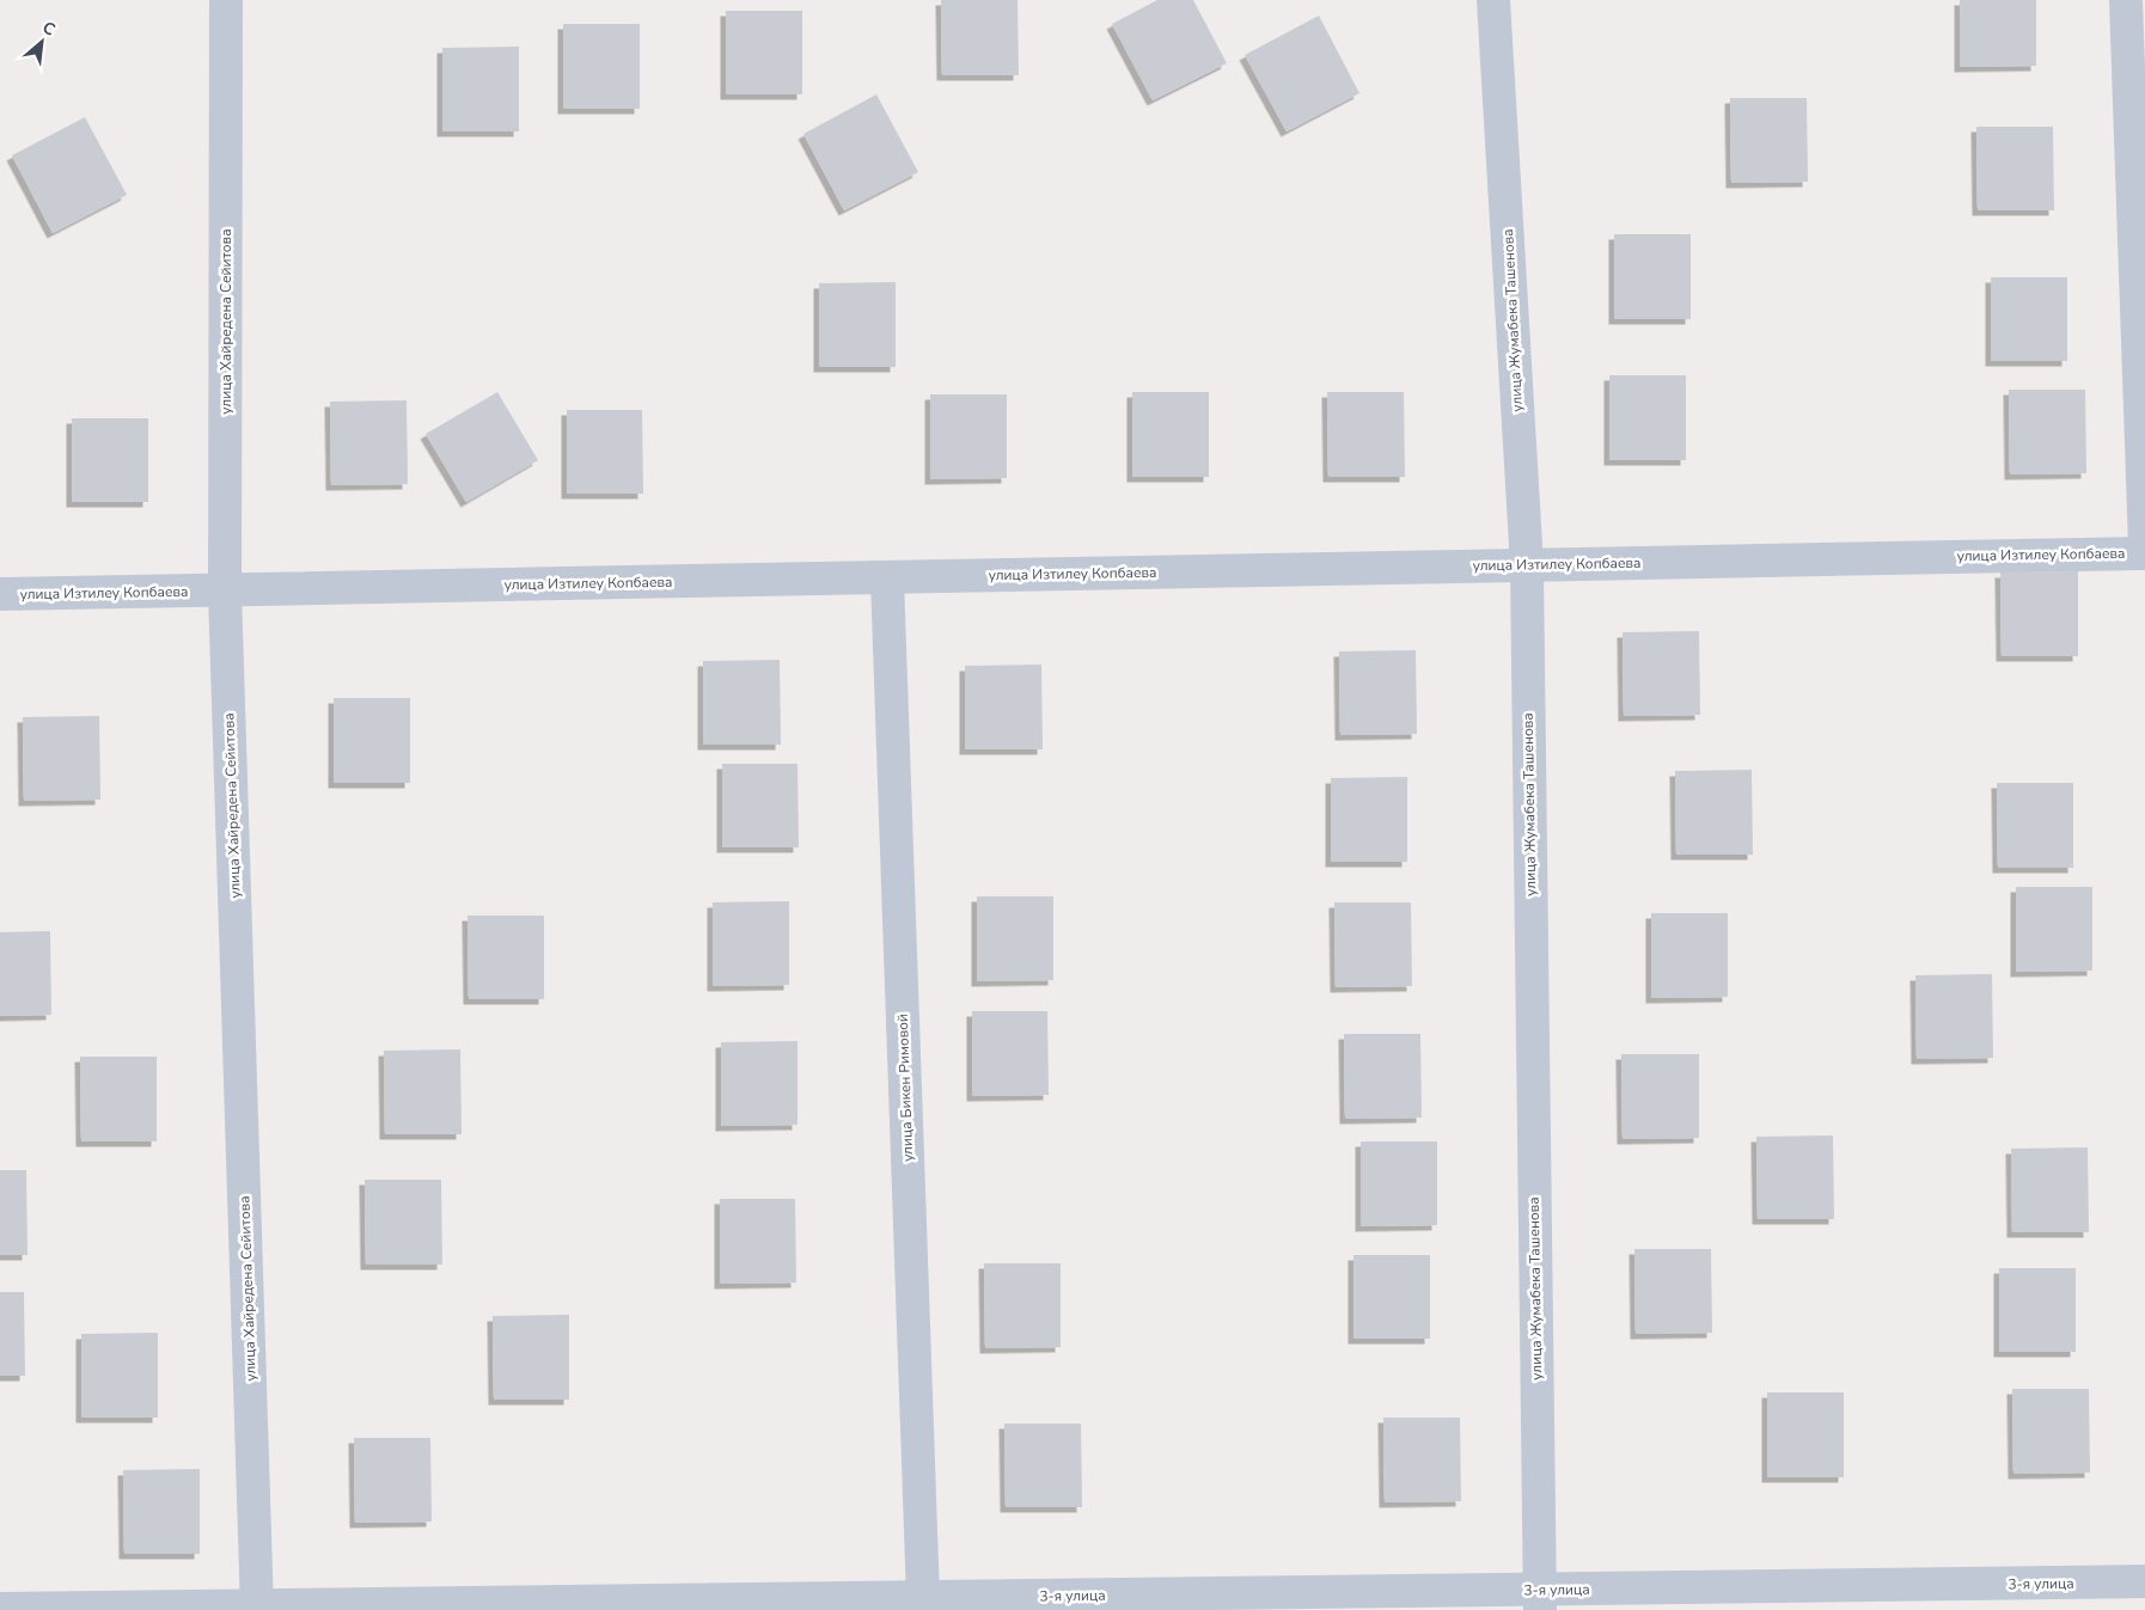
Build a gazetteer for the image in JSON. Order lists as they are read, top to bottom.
{
  "streets": {
    "street": [
      "улица Жумабека Ташенова",
      "улица Хайредена Сейитова",
      "улица Изтилеу Копбаева",
      "улица Бикен Римовой",
      "3-я улица"
    ]
  },
  "crossings": [
    ["улица Жумабека Ташенова", "улица Изтилеу Копбаева"],
    ["улица Жумабека Ташенова", "3-я улица"],
    ["улица Хайредена Сейитова", "улица Изтилеу Копбаева"],
    ["улица Хайредена Сейитова", "3-я улица"],
    ["улица Изтилеу Копбаева", "улица Бикен Римовой"],
    ["улица Бикен Римовой", "3-я улица"]
  ],
  "north": "top right"
}
